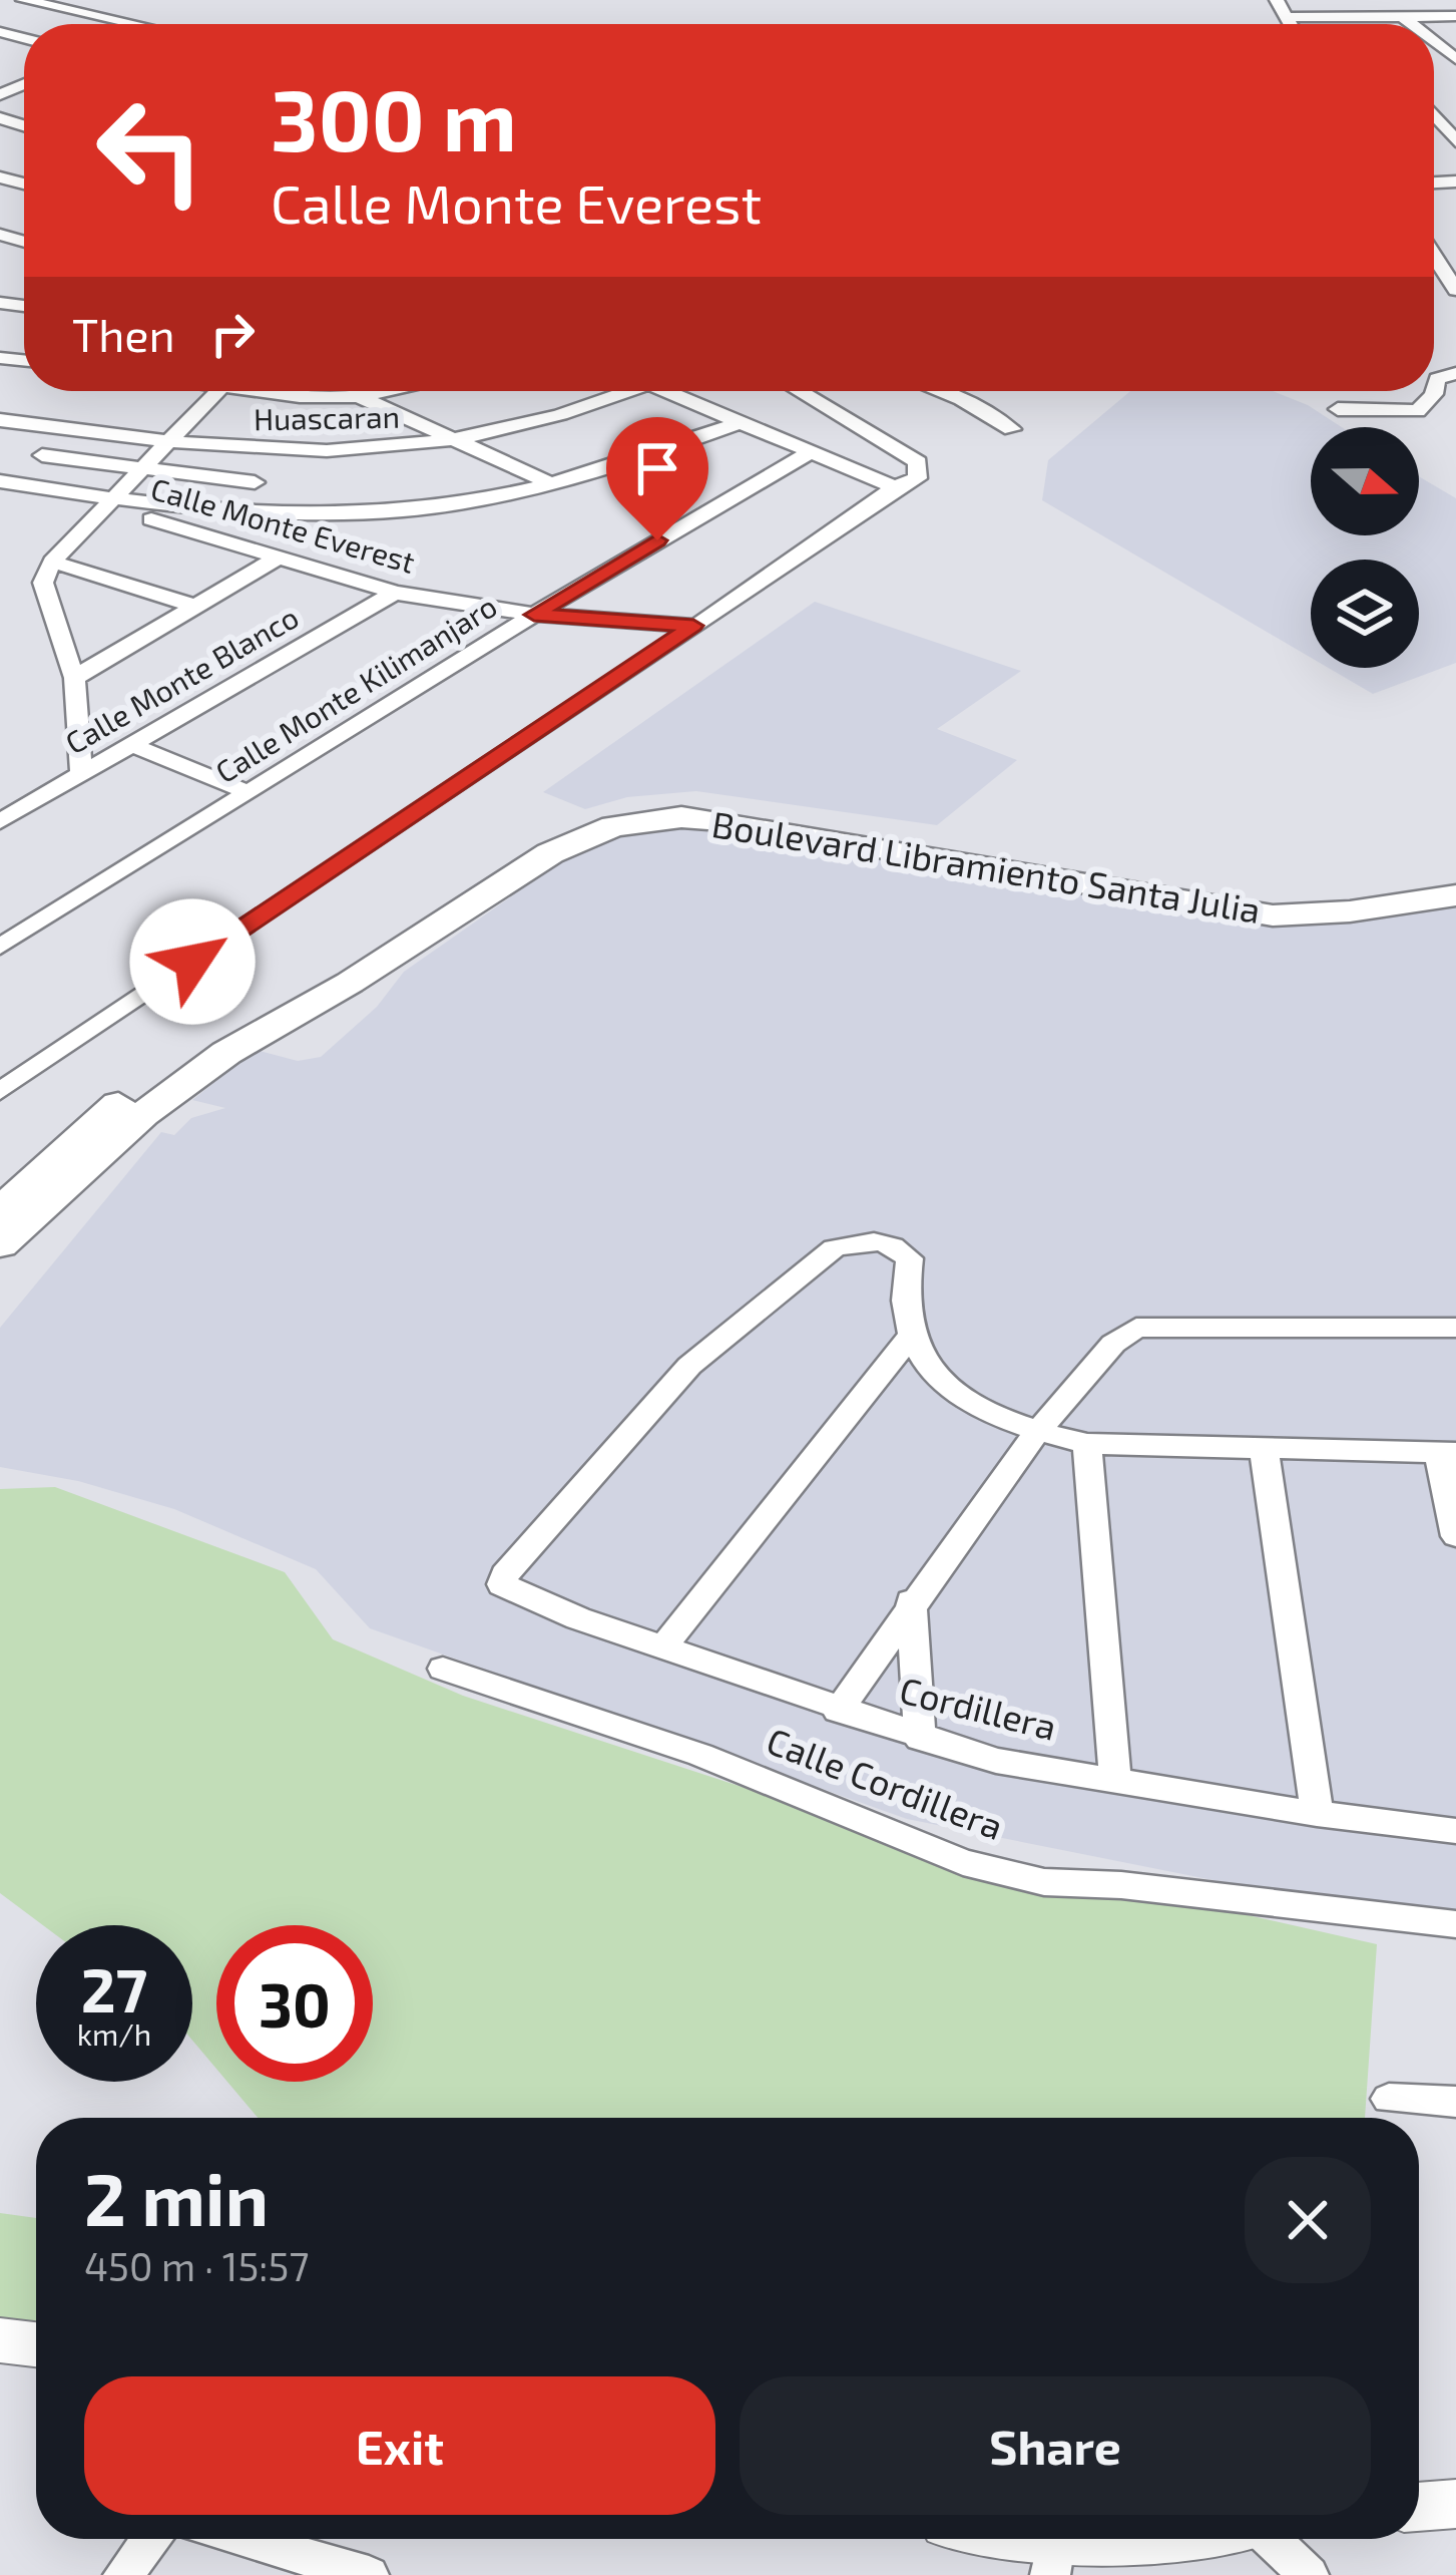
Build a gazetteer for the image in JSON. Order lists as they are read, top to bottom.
{
  "streets": {
    "main road": ["Boulevard Libramiento Santa Julia"],
    "street": [
      "Huascaran",
      "Calle Monte Everest",
      "Calle Monte Blanco",
      "Calle Monte Kilimanjaro",
      "Cordillera",
      "Calle Cordillera"
    ]
  },
  "crossings": [
    ["Calle Monte Everest", "Calle Monte Blanco"],
    ["Calle Monte Everest", "Calle Monte Kilimanjaro"]
  ],
  "north": "right",
  "page": {
    "turn": ["300 m", "Calle Monte Everest"],
    "then": "Then",
    "speed": "27 km/h",
    "limit": "30",
    "heading": ["2 min", "450 m · 15:57"],
    "buttons": ["Exit", "Share"]
  }
}
